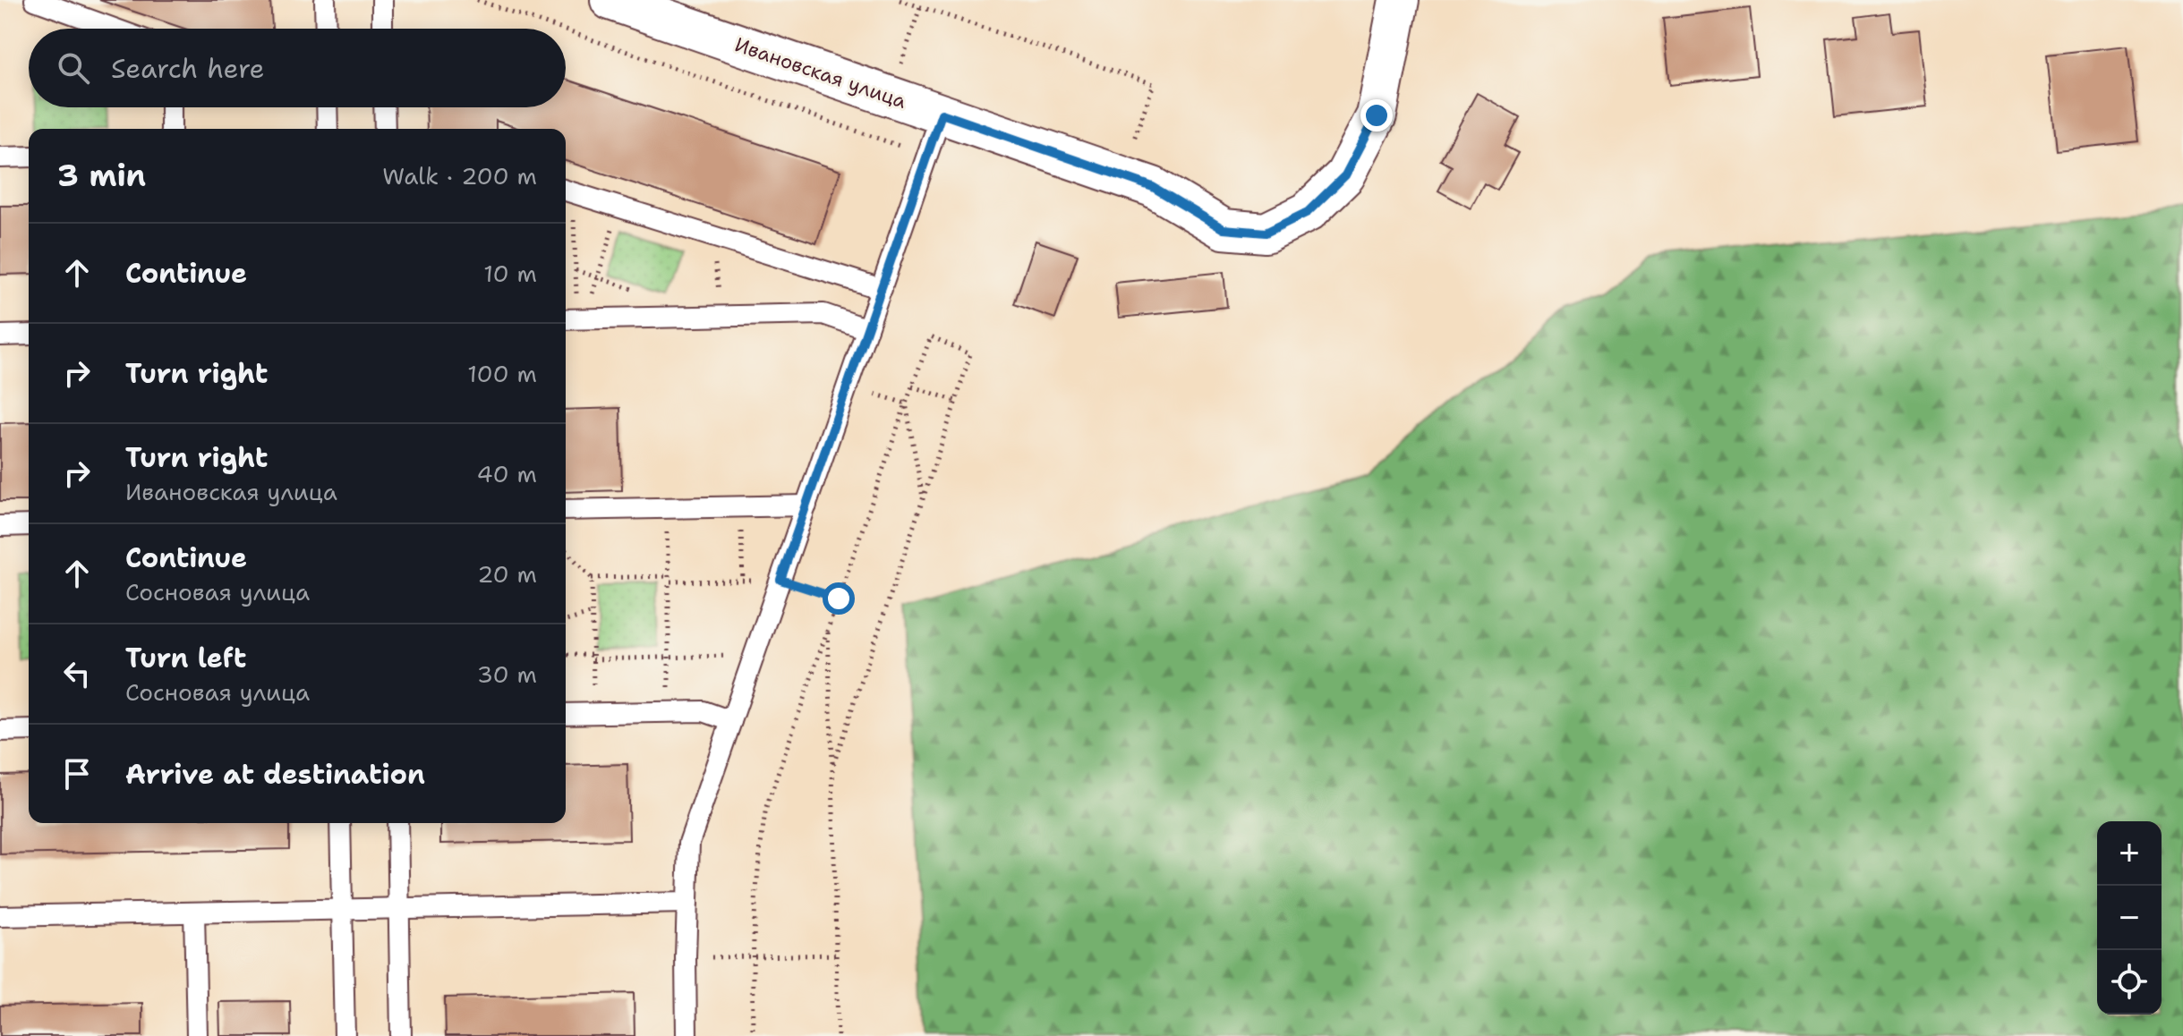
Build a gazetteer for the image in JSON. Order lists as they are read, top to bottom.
{
  "streets": {
    "street": ["Ивановская улица"]
  },
  "page": {
    "search": "Search here",
    "heading": ["3 min", "Walk · 200 m"],
    "list": [
      ["Continue", "10 m"],
      ["Turn right", "100 m"],
      ["Turn right", "Ивановская улица", "40 m"],
      ["Continue", "Сосновая улица", "20 m"],
      ["Turn left", "Сосновая улица", "30 m"],
      "Arrive at destination"
    ],
    "map_buttons": ["+", "−"]
  }
}
